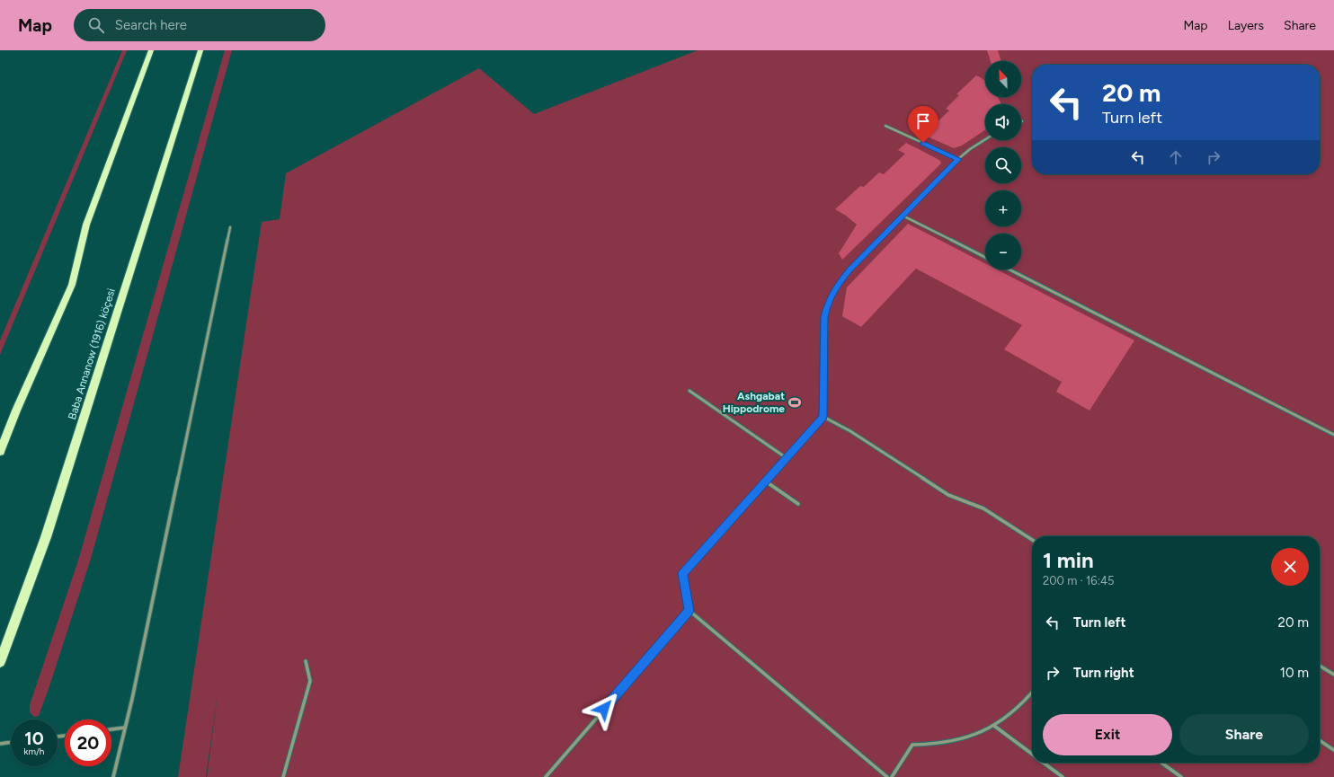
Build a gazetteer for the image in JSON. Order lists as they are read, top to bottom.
{
  "streets": {
    "main road": ["Baba Annanow (1916) köçesi"]
  },
  "places": {
    "sports": ["Ashgabat Hippodrome"]
  },
  "north": "top left",
  "page": {
    "header": "Map",
    "search": "Search here",
    "nav": ["Map", "Layers", "Share"],
    "map_buttons": ["+", "−"],
    "turn": ["20 m", "Turn left"],
    "heading": ["1 min", "200 m · 16:45"],
    "list": [
      {
        "name": "Turn left",
        "value": "20 m"
      },
      {
        "name": "Turn right",
        "value": "10 m"
      }
    ],
    "buttons": ["Exit", "Share"],
    "speed": "10 km/h",
    "limit": "20"
  }
}
